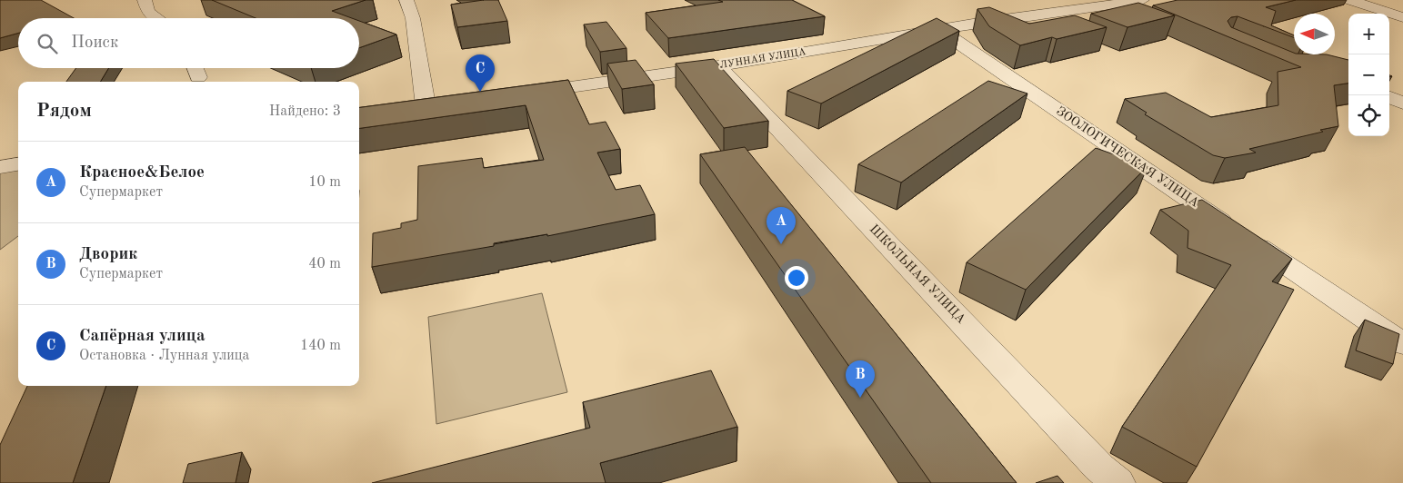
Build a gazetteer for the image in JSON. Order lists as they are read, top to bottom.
{
  "streets": {
    "street": ["ЛУННАЯ УЛИЦА", "ЗООЛОГИЧЕСКАЯ УЛИЦА", "ШКОЛЬНАЯ УЛИЦА"]
  },
  "crossings": [
    ["ЛУННАЯ УЛИЦА", "ЗООЛОГИЧЕСКАЯ УЛИЦА"],
    ["ЛУННАЯ УЛИЦА", "ШКОЛЬНАЯ УЛИЦА"]
  ],
  "north": "left",
  "page": {
    "map_buttons": ["+", "−"],
    "search": "Поиск",
    "pins": ["C", "A", "B"],
    "heading": ["Рядом", "Найдено: 3"],
    "list": [
      {
        "mark": "A",
        "name": "Красное&Белое",
        "note": "Супермаркет",
        "value": "10 m"
      },
      {
        "mark": "B",
        "name": "Дворик",
        "note": "Супермаркет",
        "value": "40 m"
      },
      {
        "mark": "C",
        "name": "Сапёрная улица",
        "note": "Остановка · Лунная улица",
        "value": "140 m"
      }
    ]
  }
}
